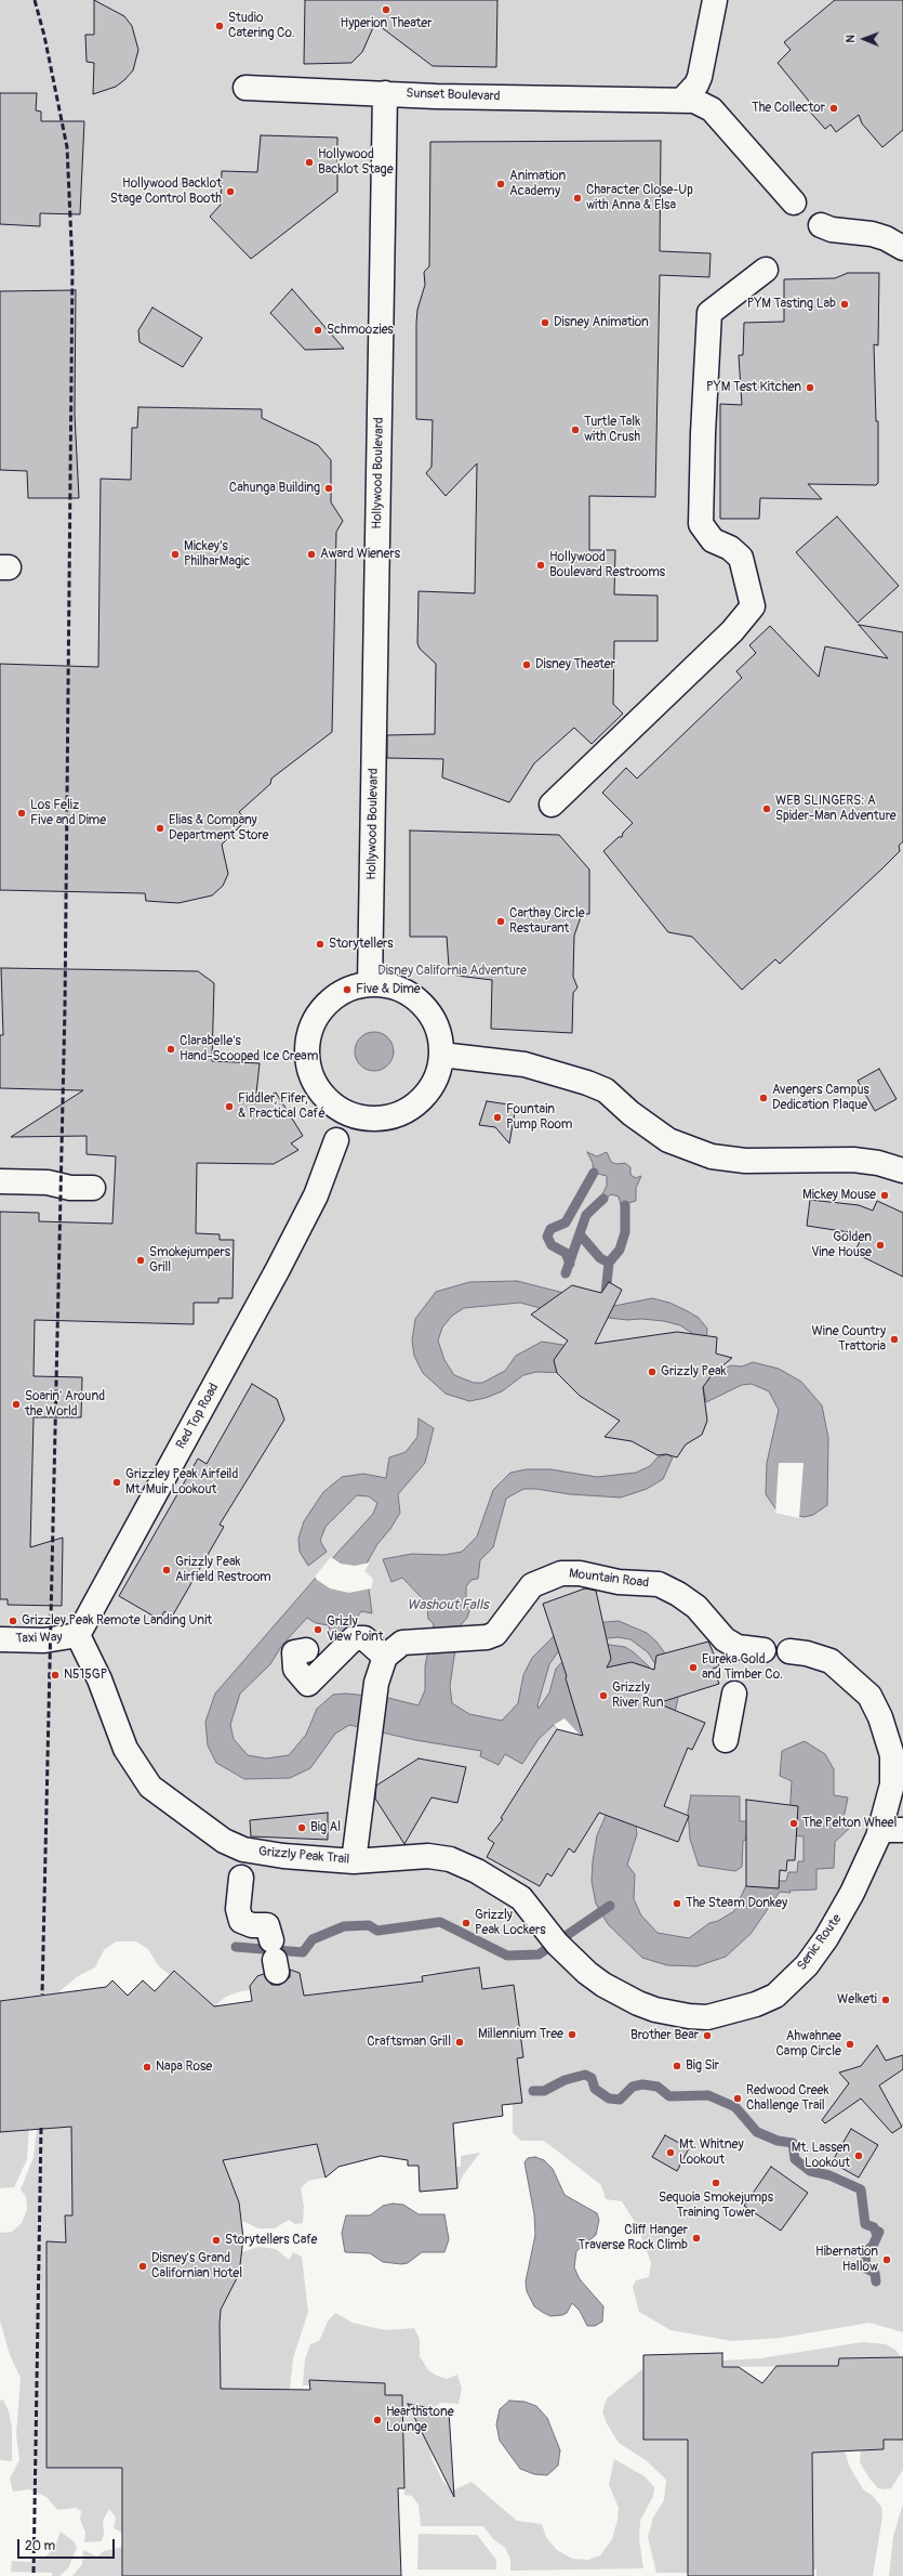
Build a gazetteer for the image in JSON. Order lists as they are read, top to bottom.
{
  "streets": {
    "street": [
      "Sunset Boulevard",
      "Hollywood Boulevard",
      "Red Top Road",
      "Mountain Road",
      "Taxi Way",
      "Grizzly Peak Trail",
      "Senic Route"
    ]
  },
  "crossings": [
    ["Sunset Boulevard", "Hollywood Boulevard"],
    ["Red Top Road", "Taxi Way"],
    ["Red Top Road", "Grizzly Peak Trail"],
    ["Taxi Way", "Grizzly Peak Trail"],
    ["Grizzly Peak Trail", "Senic Route"]
  ],
  "water": ["Washout Falls"],
  "parks": ["Disney California Adventure"],
  "places": [
    "Hyperion Theater",
    "Studio Catering Co.",
    "The Collector",
    "Hollywood Backlot Stage",
    "Animation Academy",
    "Hollywood Backlot Stage Control Booth",
    "Character Close-Up with Anna & Elsa",
    "PYM Tasting Lab",
    "Disney Animation",
    "Schmoozies",
    "PYM Test Kitchen",
    "Turtle Talk with Crush",
    "Cahunga Building",
    "Mickey’s PhilharMagic",
    "Award Wieners",
    "Hollywood Boulevard Restrooms",
    "Disney Theater",
    "WEB SLINGERS: A Spider-Man Adventure",
    "Los Feliz Five and Dime",
    "Elias & Company Department Store",
    "Carthay Circle Restaurant",
    "Storytellers",
    "Five & Dime",
    "Clarabelle's Hand-Scooped Ice Cream",
    "Avengers Campus Dedication Plaque",
    "Fiddler, Fifer, & Practical Café",
    "Fountain Pump Room",
    "Mickey Mouse",
    "Golden Vine House",
    "Smokejumpers Grill",
    "Wine Country Trattoria",
    "Grizzly Peak",
    "Soarin' Around the World",
    "Grizzley Peak Airfeild Mt. Muir Lookout",
    "Grizzly Peak Airfield Restroom",
    "Grizzley Peak Remote Landing Unit",
    "Grizly View Point",
    "Eureka Gold and Timber Co.",
    "N515GP",
    "Grizzly River Run",
    "The Pelton Wheel",
    "Big Al",
    "The Steam Donkey",
    "Grizzly Peak Lockers",
    "Welketi",
    "Millennium Tree",
    "Brother Bear",
    "Craftsman Grill",
    "Ahwahnee Camp Circle",
    "Big Sir",
    "Napa Rose",
    "Redwood Creek Challenge Trail",
    "Mt. Whitney Lookout",
    "Mt. Lassen Lookout",
    "Sequoia Smokejumps Training Tower",
    "Cliff Hanger Traverse Rock Climb",
    "Storytellers Cafe",
    "Hibernation Hallow",
    "Disney's Grand Californian Hotel",
    "Hearthstone Lounge"
  ],
  "scale_bar": "20 m",
  "north": "left"
}
